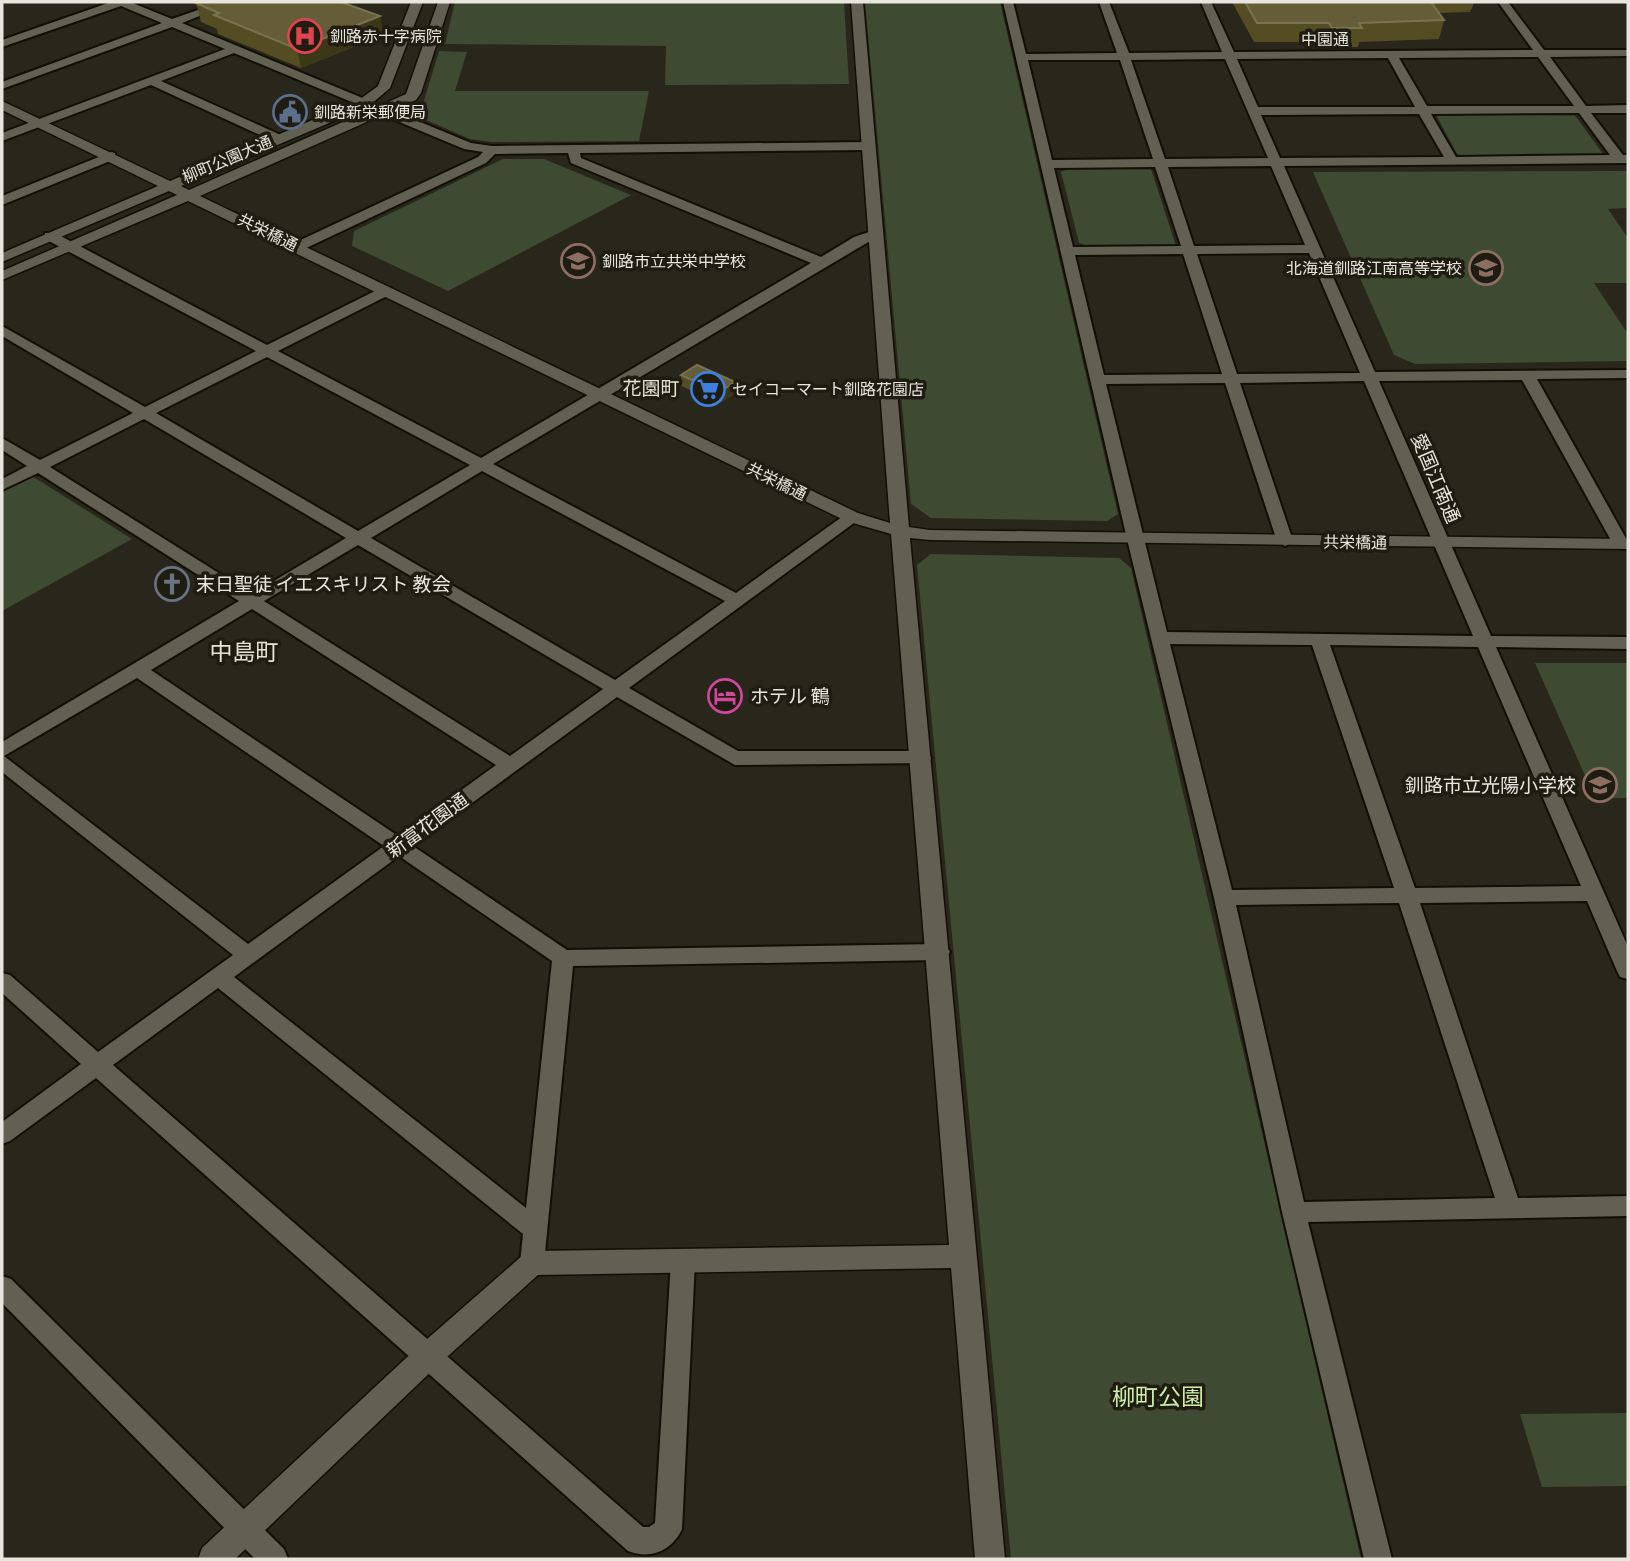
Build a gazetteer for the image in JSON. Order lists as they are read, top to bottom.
{
  "streets": {
    "street": [
      "中園通",
      "柳町公園大通",
      "共栄橋通",
      "愛国江南通",
      "新富花園通"
    ]
  },
  "crossings": [
    ["中園通", "愛国江南通"],
    ["柳町公園大通", "共栄橋通"],
    ["共栄橋通", "愛国江南通"],
    ["共栄橋通", "新富花園通"]
  ],
  "districts": ["花園町", "中島町"],
  "parks": ["柳町公園"],
  "places": {
    "hospital": ["釧路赤十字病院"],
    "public building": ["釧路新栄郵便局"],
    "school or university": ["釧路市立共栄中学校", "北海道釧路江南高等学校", "釧路市立光陽小学校"],
    "supermarket": ["セイコーマート釧路花園店"],
    "church": ["末日聖徒 イエスキリスト 教会"],
    "hotel": ["ホテル 鶴"]
  }
}
